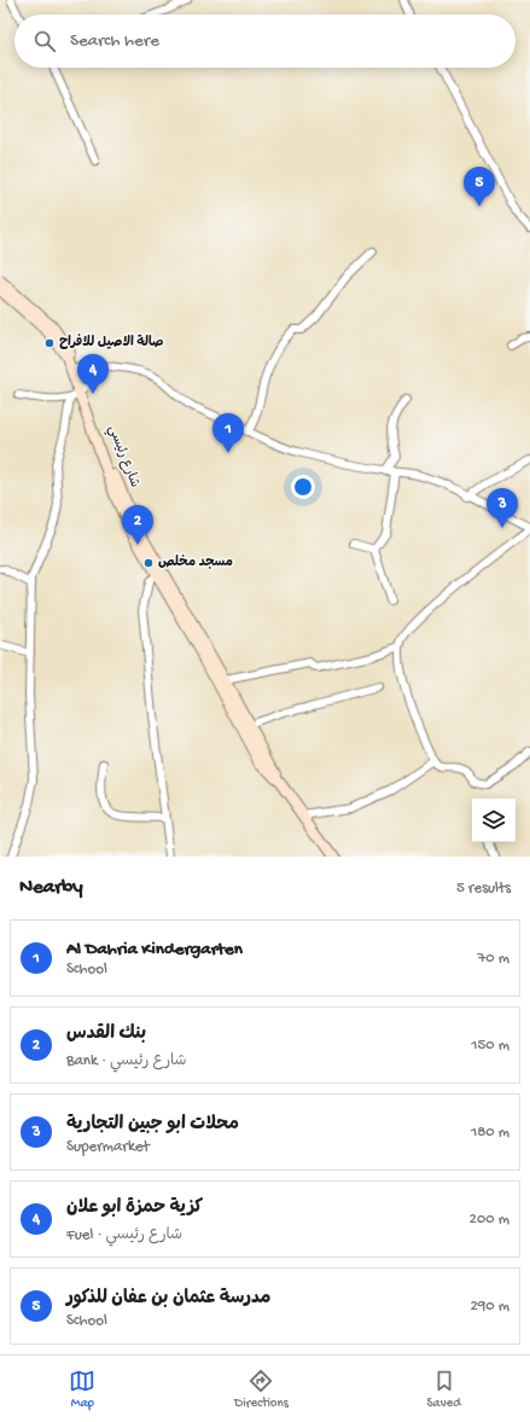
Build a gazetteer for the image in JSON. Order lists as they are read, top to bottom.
{
  "streets": {
    "main road": ["شارع رئيسي"]
  },
  "places": ["صالة الاصيل للافراح", "مسجد مخلص"],
  "page": {
    "search": "Search here",
    "pins": [
      "5",
      "4",
      "1",
      "3",
      "2"
    ],
    "heading": ["Nearby", "5 results"],
    "list": [
      {
        "mark": "1",
        "name": "Al Dahria Kindergarten",
        "note": "School",
        "value": "70 m"
      },
      {
        "mark": "2",
        "name": "بنك القدس",
        "note": "Bank · شارع رئيسي",
        "value": "150 m"
      },
      {
        "mark": "3",
        "name": "محلات ابو جبين التجارية",
        "note": "Supermarket",
        "value": "180 m"
      },
      {
        "mark": "4",
        "name": "كزية حمزة ابو علان",
        "note": "Fuel · شارع رئيسي",
        "value": "200 m"
      },
      {
        "mark": "5",
        "name": "مدرسة عثمان بن عفان للذكور",
        "note": "School",
        "value": "290 m"
      }
    ],
    "nav": ["Map", "Directions", "Saved"]
  }
}
